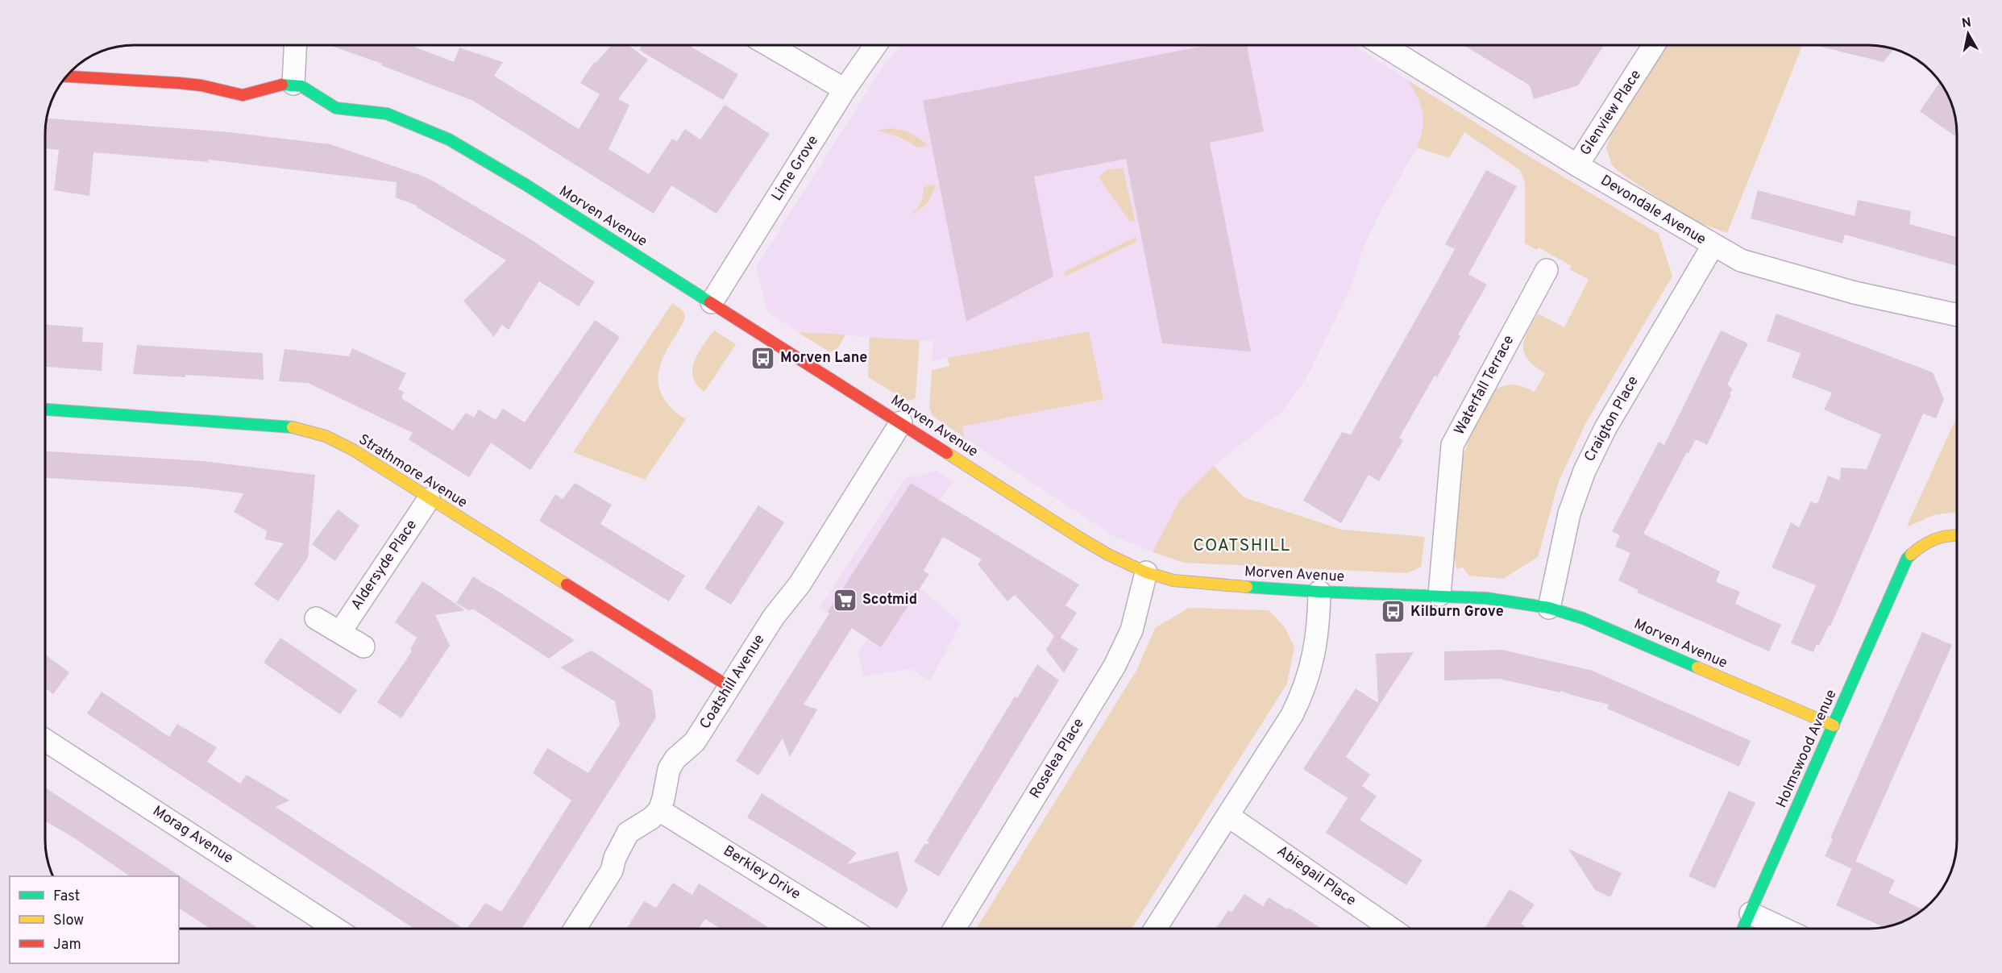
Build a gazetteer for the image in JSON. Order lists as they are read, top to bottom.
{
  "streets": {
    "street": [
      "Glenview Place",
      "Lime Grove",
      "Devondale Avenue",
      "Morven Avenue",
      "Waterfall Terrace",
      "Craigton Place",
      "Strathmore Avenue",
      "Aldersyde Place",
      "Coatshill Avenue",
      "Holmswood Avenue",
      "Roselea Place",
      "Morag Avenue",
      "Berkley Drive",
      "Abiegail Place"
    ]
  },
  "crossings": [
    ["Glenview Place", "Devondale Avenue"],
    ["Lime Grove", "Morven Avenue"],
    ["Devondale Avenue", "Craigton Place"],
    ["Morven Avenue", "Waterfall Terrace"],
    ["Morven Avenue", "Craigton Place"],
    ["Morven Avenue", "Coatshill Avenue"],
    ["Morven Avenue", "Holmswood Avenue"],
    ["Morven Avenue", "Roselea Place"],
    ["Strathmore Avenue", "Aldersyde Place"],
    ["Strathmore Avenue", "Coatshill Avenue"],
    ["Coatshill Avenue", "Berkley Drive"]
  ],
  "districts": ["COATSHILL"],
  "places": {
    "bus stop": ["Morven Lane", "Kilburn Grove"],
    "supermarket": ["Scotmid"]
  },
  "legend": ["Fast", "Slow", "Jam"],
  "north": "top"
}
